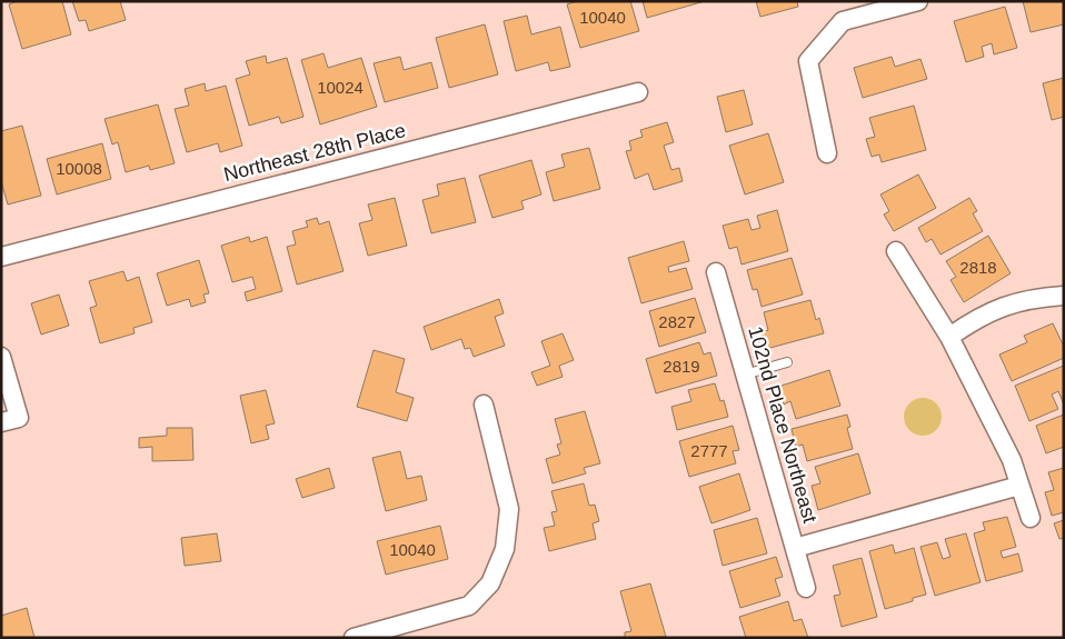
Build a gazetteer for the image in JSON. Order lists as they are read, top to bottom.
{
  "streets": {
    "street": ["Northeast 28th Place", "102nd Place Northeast"]
  },
  "house_numbers": [
    "10040",
    "10024",
    "10008",
    "2818",
    "2827",
    "2819",
    "2777",
    "10040"
  ]
}
